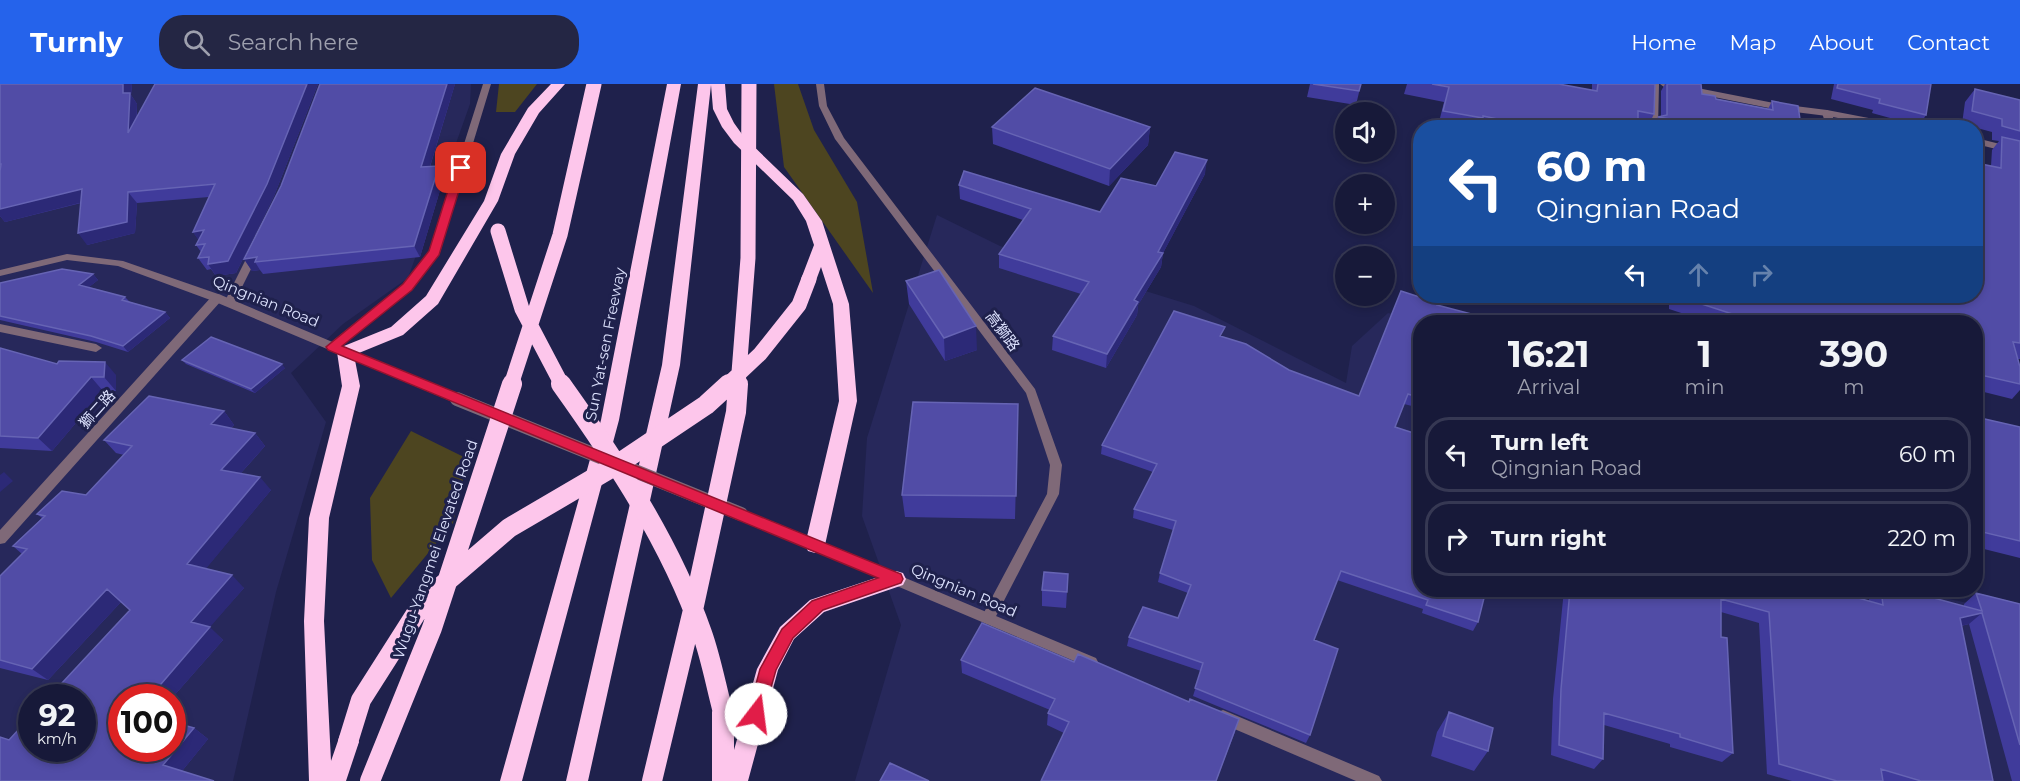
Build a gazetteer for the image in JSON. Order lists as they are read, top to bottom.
{
  "streets": {
    "highway": ["Sun Yat-sen Freeway", "Wugu-Yangmei Elevated Road"],
    "street": ["Qingnian Road", "高獅路", "獅二路"]
  },
  "crossings": [
    ["Qingnian Road", "高獅路"],
    ["Qingnian Road", "獅二路"]
  ],
  "page": {
    "header": "Turnly",
    "search": "Search here",
    "nav": [
      "Home",
      "Map",
      "About",
      "Contact"
    ],
    "map_buttons": ["+", "−"],
    "turn": ["60 m", "Qingnian Road"],
    "eta": [
      "16:21",
      "Arrival",
      "1",
      "min",
      "390",
      "m"
    ],
    "list": [
      {
        "name": "Turn left",
        "note": "Qingnian Road",
        "value": "60 m"
      },
      {
        "name": "Turn right",
        "value": "220 m"
      }
    ],
    "speed": "92 km/h",
    "limit": "100"
  }
}
